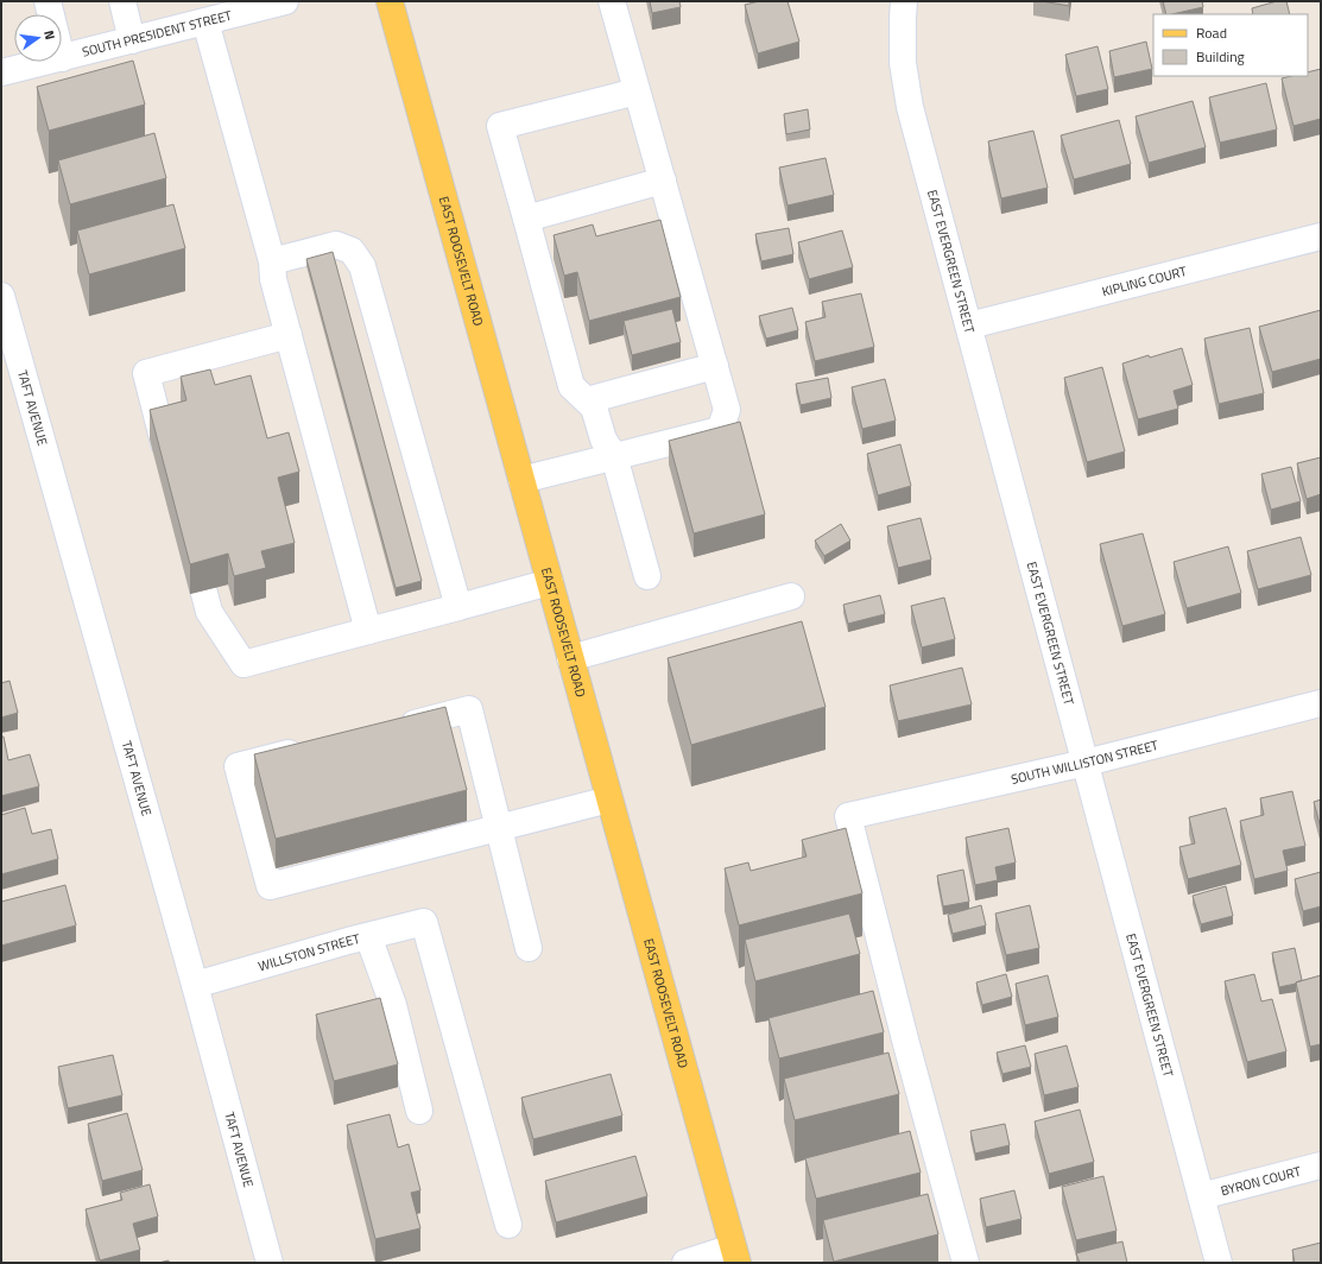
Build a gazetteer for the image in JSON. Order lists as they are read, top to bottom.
{
  "streets": {
    "main road": ["EAST ROOSEVELT ROAD"],
    "street": [
      "SOUTH PRESIDENT STREET",
      "EAST EVERGREEN STREET",
      "KIPLING COURT",
      "TAFT AVENUE",
      "SOUTH WILLISTON STREET",
      "WILLSTON STREET",
      "BYRON COURT"
    ]
  },
  "crossings": [
    ["EAST EVERGREEN STREET", "KIPLING COURT"],
    ["EAST EVERGREEN STREET", "SOUTH WILLISTON STREET"],
    ["EAST EVERGREEN STREET", "BYRON COURT"],
    ["TAFT AVENUE", "WILLSTON STREET"]
  ],
  "legend": ["Road", "Building"],
  "north": "right"
}
